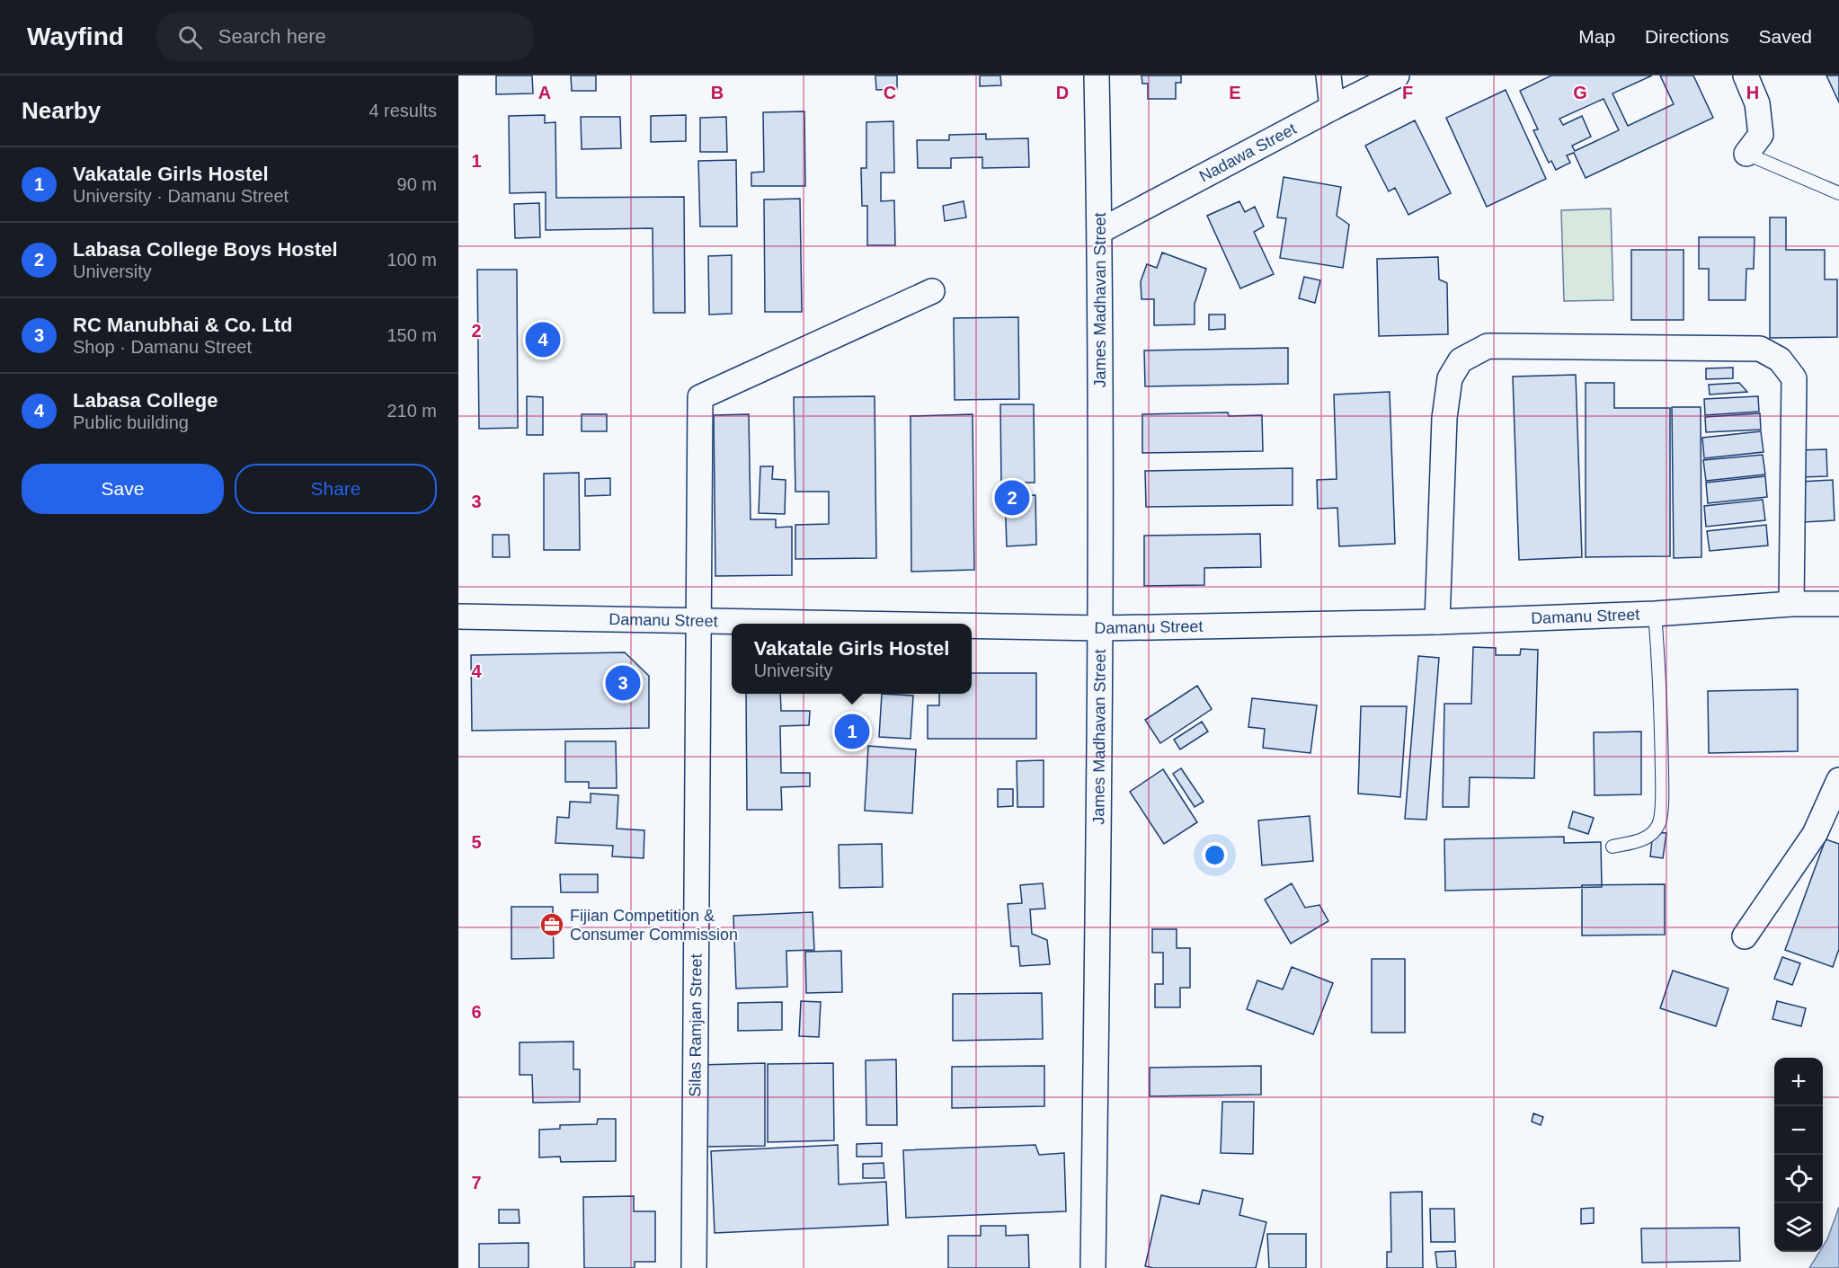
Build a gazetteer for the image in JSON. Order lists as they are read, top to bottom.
{
  "streets": {
    "street": [
      "Nadawa Street",
      "James Madhavan Street",
      "Damanu Street",
      "Silas Ramjan Street"
    ]
  },
  "crossings": [
    ["Nadawa Street", "James Madhavan Street"],
    ["James Madhavan Street", "Damanu Street"],
    ["Damanu Street", "Silas Ramjan Street"]
  ],
  "places": {
    "office": ["Fijian Competition & Consumer Commission"]
  },
  "page": {
    "header": "Wayfind",
    "search": "Search here",
    "nav": ["Map", "Directions", "Saved"],
    "heading": ["Nearby", "4 results"],
    "list": [
      {
        "mark": "1",
        "name": "Vakatale Girls Hostel",
        "note": "University · Damanu Street",
        "value": "90 m"
      },
      {
        "mark": "2",
        "name": "Labasa College Boys Hostel",
        "note": "University",
        "value": "100 m"
      },
      {
        "mark": "3",
        "name": "RC Manubhai & Co. Ltd",
        "note": "Shop · Damanu Street",
        "value": "150 m"
      },
      {
        "mark": "4",
        "name": "Labasa College",
        "note": "Public building",
        "value": "210 m"
      }
    ],
    "pins": [
      "4",
      "2",
      "3",
      "1"
    ],
    "buttons": ["Save", "Share"],
    "popup": ["Vakatale Girls Hostel", "University"],
    "map_buttons": ["+", "−"]
  },
  "grid": {
    "columns": [
      "A",
      "B",
      "C",
      "D",
      "E",
      "F",
      "G",
      "H"
    ],
    "rows": [
      "1",
      "2",
      "3",
      "4",
      "5",
      "6",
      "7"
    ]
  }
}
